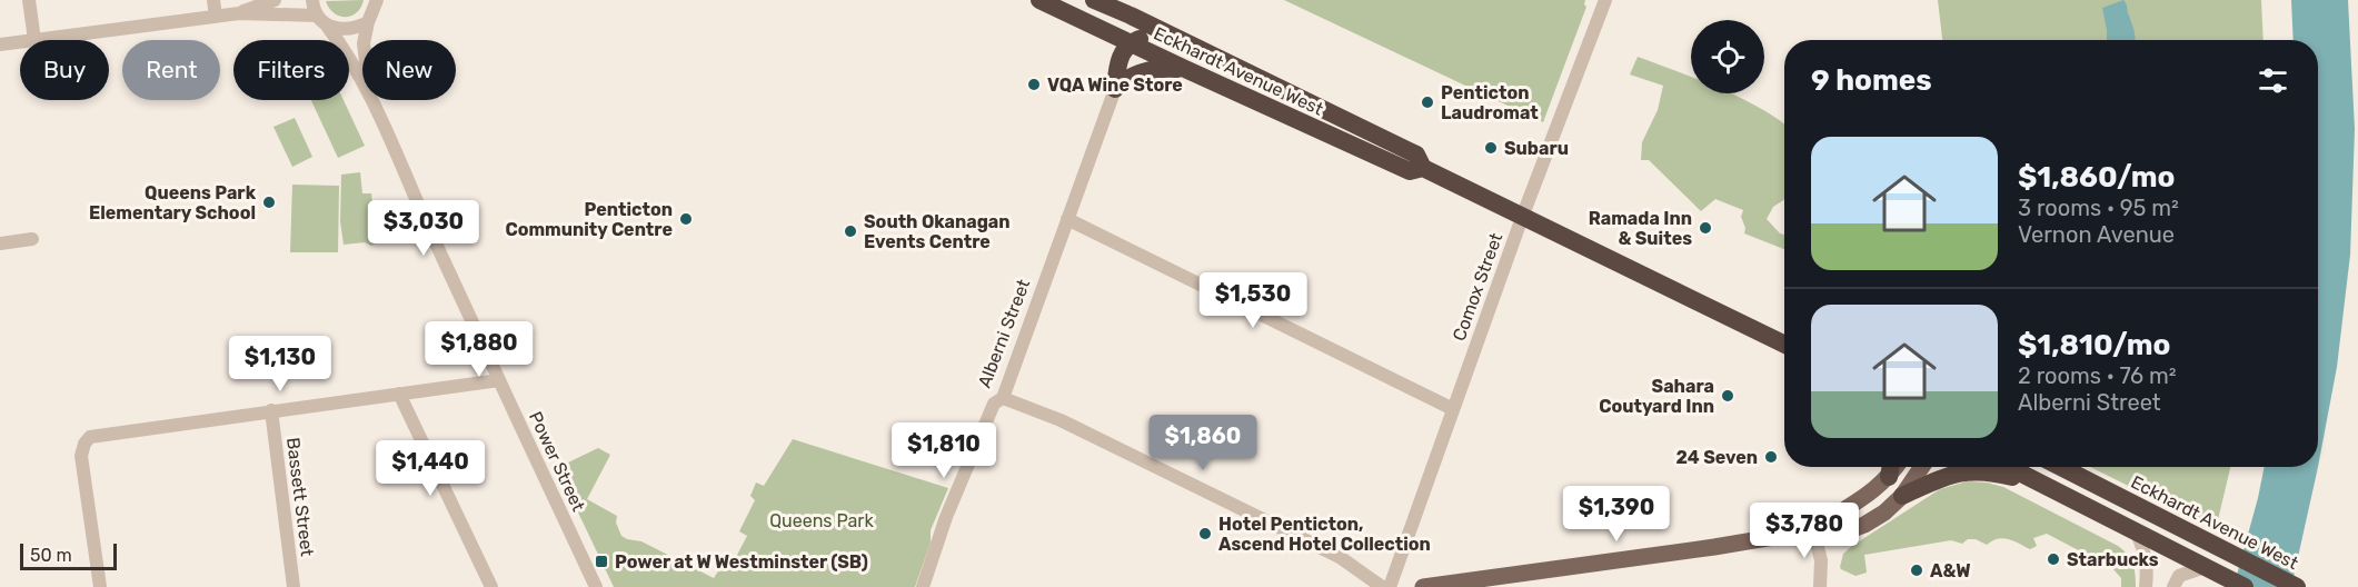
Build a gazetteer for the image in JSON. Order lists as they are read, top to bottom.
{
  "streets": {
    "highway": ["Eckhardt Avenue West"],
    "street": [
      "Comox Street",
      "Alberni Street",
      "Power Street",
      "Bassett Street"
    ]
  },
  "crossings": [
    ["Eckhardt Avenue West", "Comox Street"]
  ],
  "parks": ["Queens Park"],
  "places": {
    "other": [
      "VQA Wine Store",
      "Penticton Laudromat",
      "Subaru",
      "Queens Park Elementary School",
      "Penticton Community Centre",
      "Ramada Inn & Suites",
      "South Okanagan Events Centre",
      "Sahara Coutyard Inn",
      "24 Seven",
      "Hotel Penticton, Ascend Hotel Collection",
      "Starbucks",
      "A&W"
    ],
    "transit": ["Power at W Westminster (SB)"]
  },
  "scale_bar": "50 m",
  "page": {
    "chip": [
      "Buy",
      "Rent",
      "Filters",
      "New"
    ],
    "heading": "9 homes",
    "list": [
      {
        "name": "$1,860/mo",
        "note": "3 rooms · 95 m² · Vernon Avenue"
      },
      {
        "name": "$1,810/mo",
        "note": "2 rooms · 76 m² · Alberni Street"
      }
    ],
    "price": [
      "$3,030",
      "$1,530",
      "$1,880",
      "$1,130",
      "$1,860",
      "$1,810",
      "$1,440",
      "$1,390",
      "$3,780"
    ],
    "scale": "50 m"
  }
}
